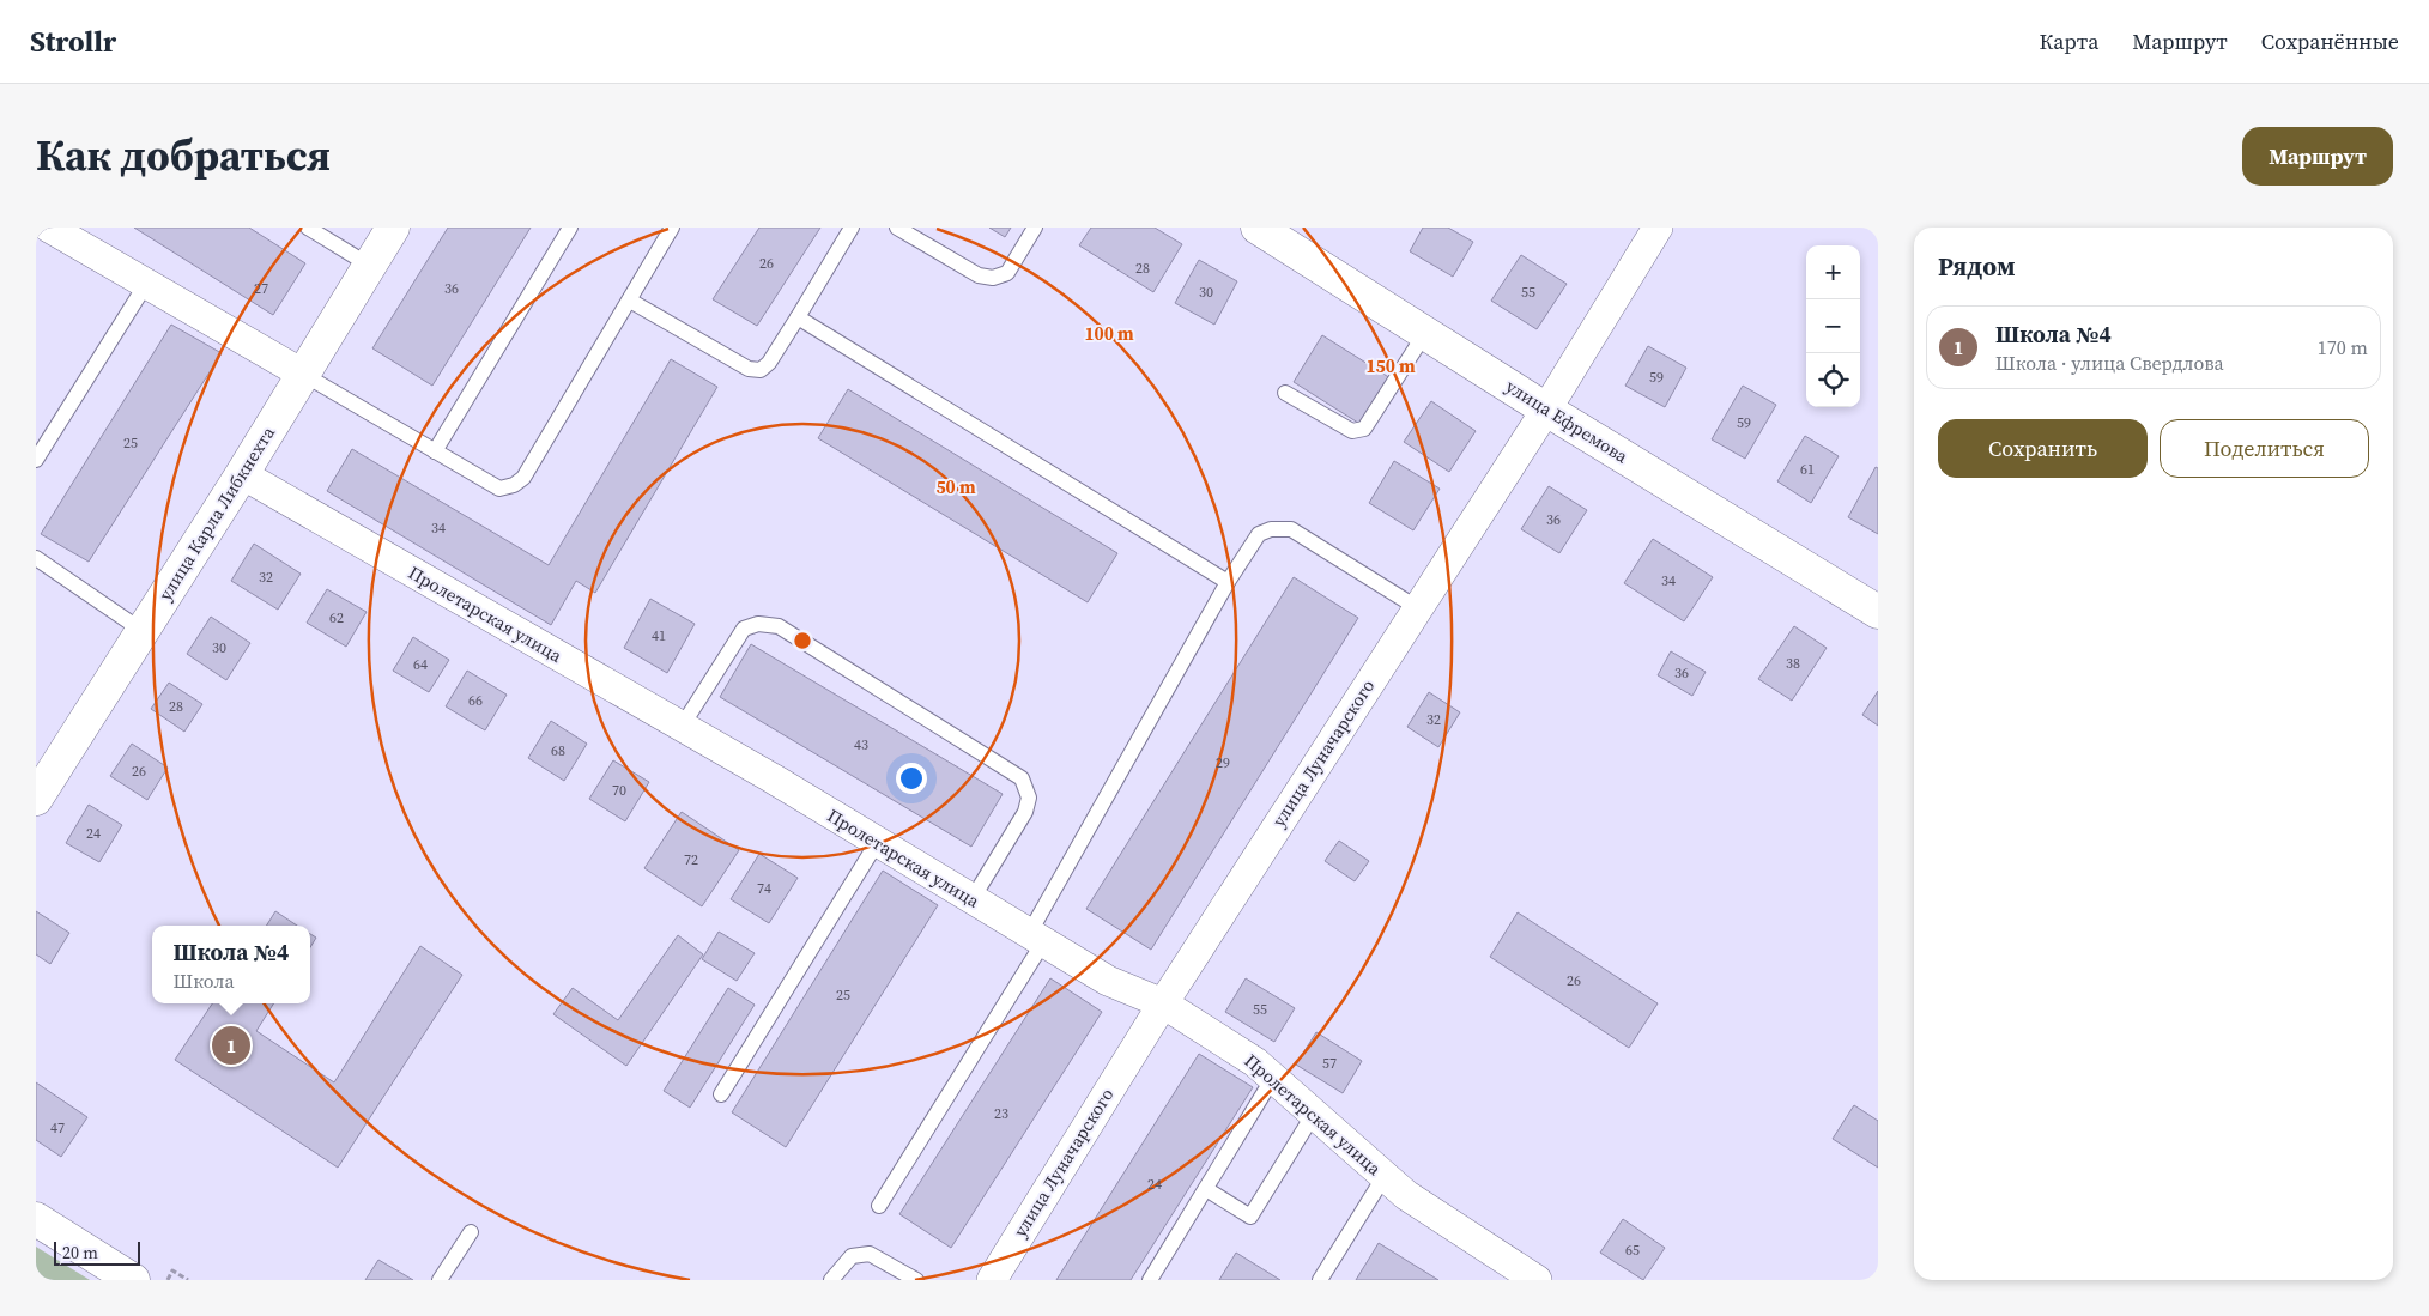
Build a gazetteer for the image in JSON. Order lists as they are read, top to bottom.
{
  "streets": {
    "main road": ["улица Ефремова", "улица Карла Либкнехта"],
    "street": ["Пролетарская улица", "улица Луначарского"]
  },
  "crossings": [
    ["улица Ефремова", "улица Луначарского"],
    ["улица Карла Либкнехта", "Пролетарская улица"],
    ["Пролетарская улица", "улица Луначарского"]
  ],
  "house_numbers": [
    "26",
    "28",
    "27",
    "36",
    "30",
    "55",
    "59",
    "59",
    "25",
    "61",
    "36",
    "34",
    "32",
    "34",
    "62",
    "41",
    "30",
    "38",
    "64",
    "36",
    "66",
    "28",
    "32",
    "43",
    "68",
    "29",
    "26",
    "70",
    "24",
    "72",
    "74",
    "26",
    "25",
    "55",
    "57",
    "23",
    "47",
    "24",
    "65"
  ],
  "scale_bar": "20 m",
  "page": {
    "header": "Strollr",
    "nav": ["Карта", "Маршрут", "Сохранённые"],
    "title": "Как добраться",
    "buttons": [
      "Маршрут",
      ["Сохранить", "Поделиться"]
    ],
    "heading": "Рядом",
    "map_buttons": ["+", "−"],
    "list": [
      {
        "mark": "1",
        "name": "Школа №4",
        "note": "Школа · улица Свердлова",
        "value": "170 m"
      }
    ],
    "popup": ["Школа №4", "Школа"],
    "pins": "1",
    "scale": "20 m"
  },
  "rings": ["100 m", "150 m", "50 m"]
}
